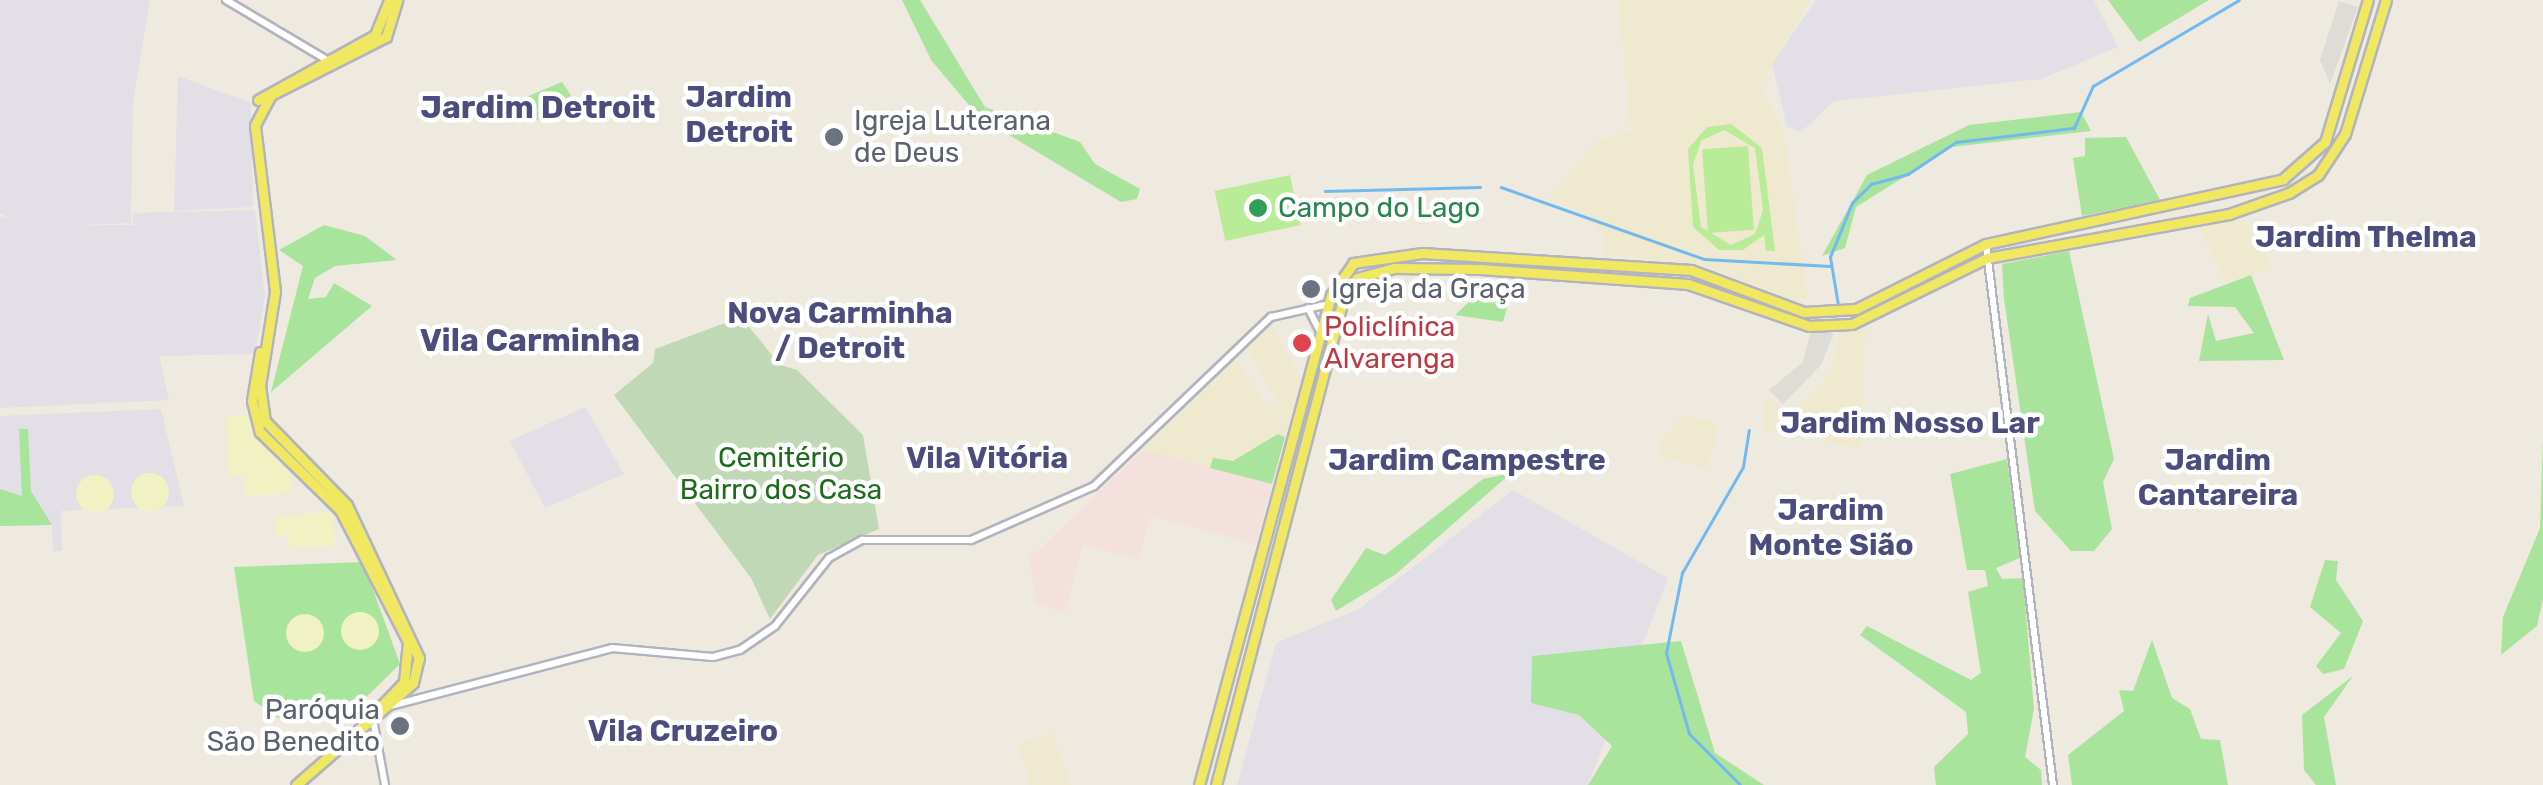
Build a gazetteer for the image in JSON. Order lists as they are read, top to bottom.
{
  "districts": [
    "Jardim Detroit",
    "Jardim Detroit",
    "Jardim Thelma",
    "Nova Carminha / Detroit",
    "Vila Carminha",
    "Jardim Nosso Lar",
    "Vila Vitória",
    "Jardim Campestre",
    "Jardim Cantareira",
    "Jardim Monte Sião",
    "Vila Cruzeiro"
  ],
  "parks": ["Cemitério Bairro dos Casa"],
  "places": [
    "Igreja Luterana de Deus",
    "Campo do Lago",
    "Igreja da Graça",
    "Policlínica Alvarenga",
    "Paróquia São Benedito"
  ]
}
